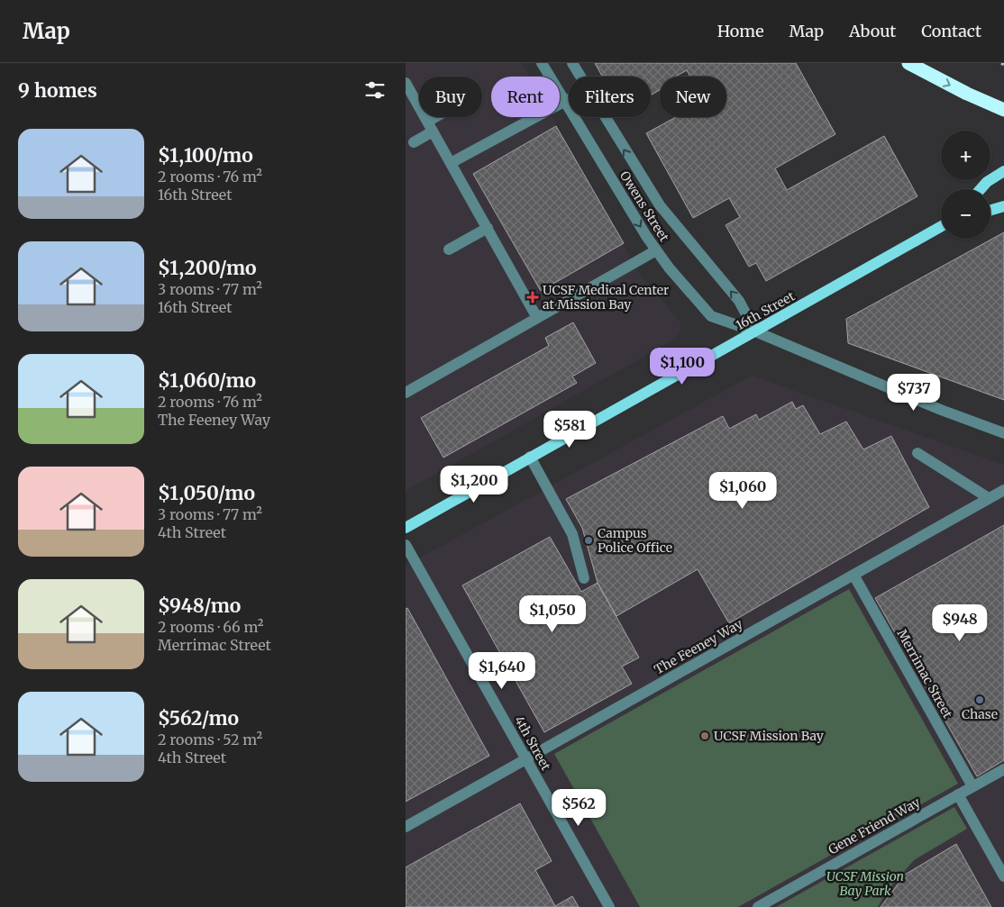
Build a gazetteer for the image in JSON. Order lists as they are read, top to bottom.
{
  "streets": {
    "main road": ["16th Street"],
    "street": [
      "Owens Street",
      "The Feeney Way",
      "Merrimac Street",
      "4th Street",
      "Gene Friend Way"
    ]
  },
  "crossings": [
    ["Owens Street", "16th Street"],
    ["The Feeney Way", "Merrimac Street"],
    ["The Feeney Way", "4th Street"],
    ["Merrimac Street", "Gene Friend Way"]
  ],
  "parks": ["UCSF Mission Bay Park"],
  "places": {
    "health": ["UCSF Medical Center at Mission Bay"],
    "other": ["Campus Police Office", "Chase", "UCSF Mission Bay"]
  },
  "page": {
    "header": "Map",
    "nav": [
      "Home",
      "Map",
      "About",
      "Contact"
    ],
    "heading": "9 homes",
    "chip": [
      "Buy",
      "Rent",
      "Filters",
      "New"
    ],
    "list": [
      {
        "name": "$1,100/mo",
        "note": "2 rooms · 76 m² · 16th Street"
      },
      {
        "name": "$1,200/mo",
        "note": "3 rooms · 77 m² · 16th Street"
      },
      {
        "name": "$1,060/mo",
        "note": "2 rooms · 76 m² · The Feeney Way"
      },
      {
        "name": "$1,050/mo",
        "note": "3 rooms · 77 m² · 4th Street"
      },
      {
        "name": "$948/mo",
        "note": "2 rooms · 66 m² · Merrimac Street"
      },
      {
        "name": "$562/mo",
        "note": "2 rooms · 52 m² · 4th Street"
      }
    ],
    "map_buttons": ["+", "−"],
    "price": [
      "$1,100",
      "$737",
      "$581",
      "$1,200",
      "$1,060",
      "$1,050",
      "$948",
      "$1,640",
      "$562"
    ]
  }
}
